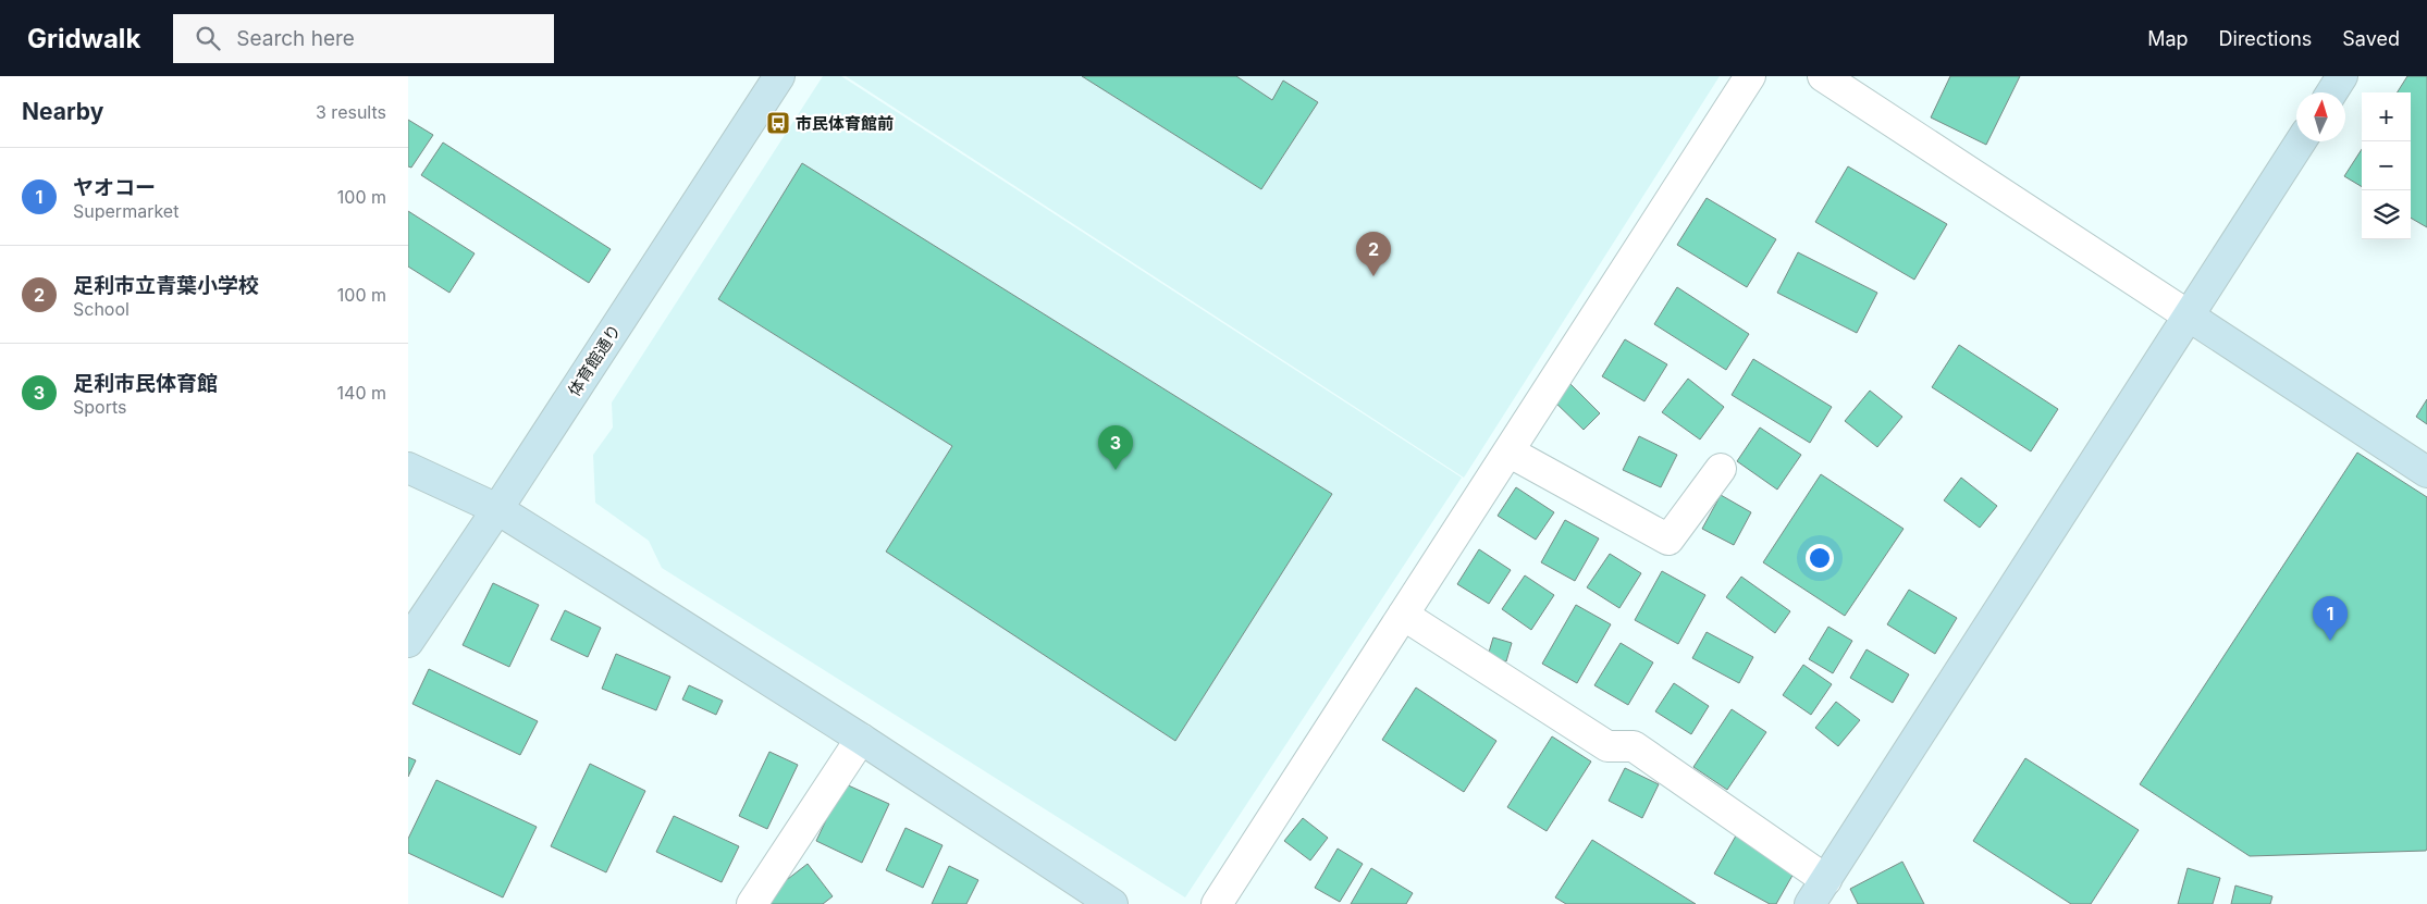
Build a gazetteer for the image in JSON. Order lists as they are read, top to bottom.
{
  "streets": {
    "street": ["体育館通り"]
  },
  "places": {
    "bus stop": ["市民体育館前"]
  },
  "north": "top",
  "page": {
    "header": "Gridwalk",
    "search": "Search here",
    "nav": ["Map", "Directions", "Saved"],
    "heading": ["Nearby", "3 results"],
    "map_buttons": ["+", "−"],
    "list": [
      {
        "mark": "1",
        "name": "ヤオコー",
        "note": "Supermarket",
        "value": "100 m"
      },
      {
        "mark": "2",
        "name": "足利市立青葉小学校",
        "note": "School",
        "value": "100 m"
      },
      {
        "mark": "3",
        "name": "足利市民体育館",
        "note": "Sports",
        "value": "140 m"
      }
    ],
    "pins": ["2", "3", "1"]
  }
}
